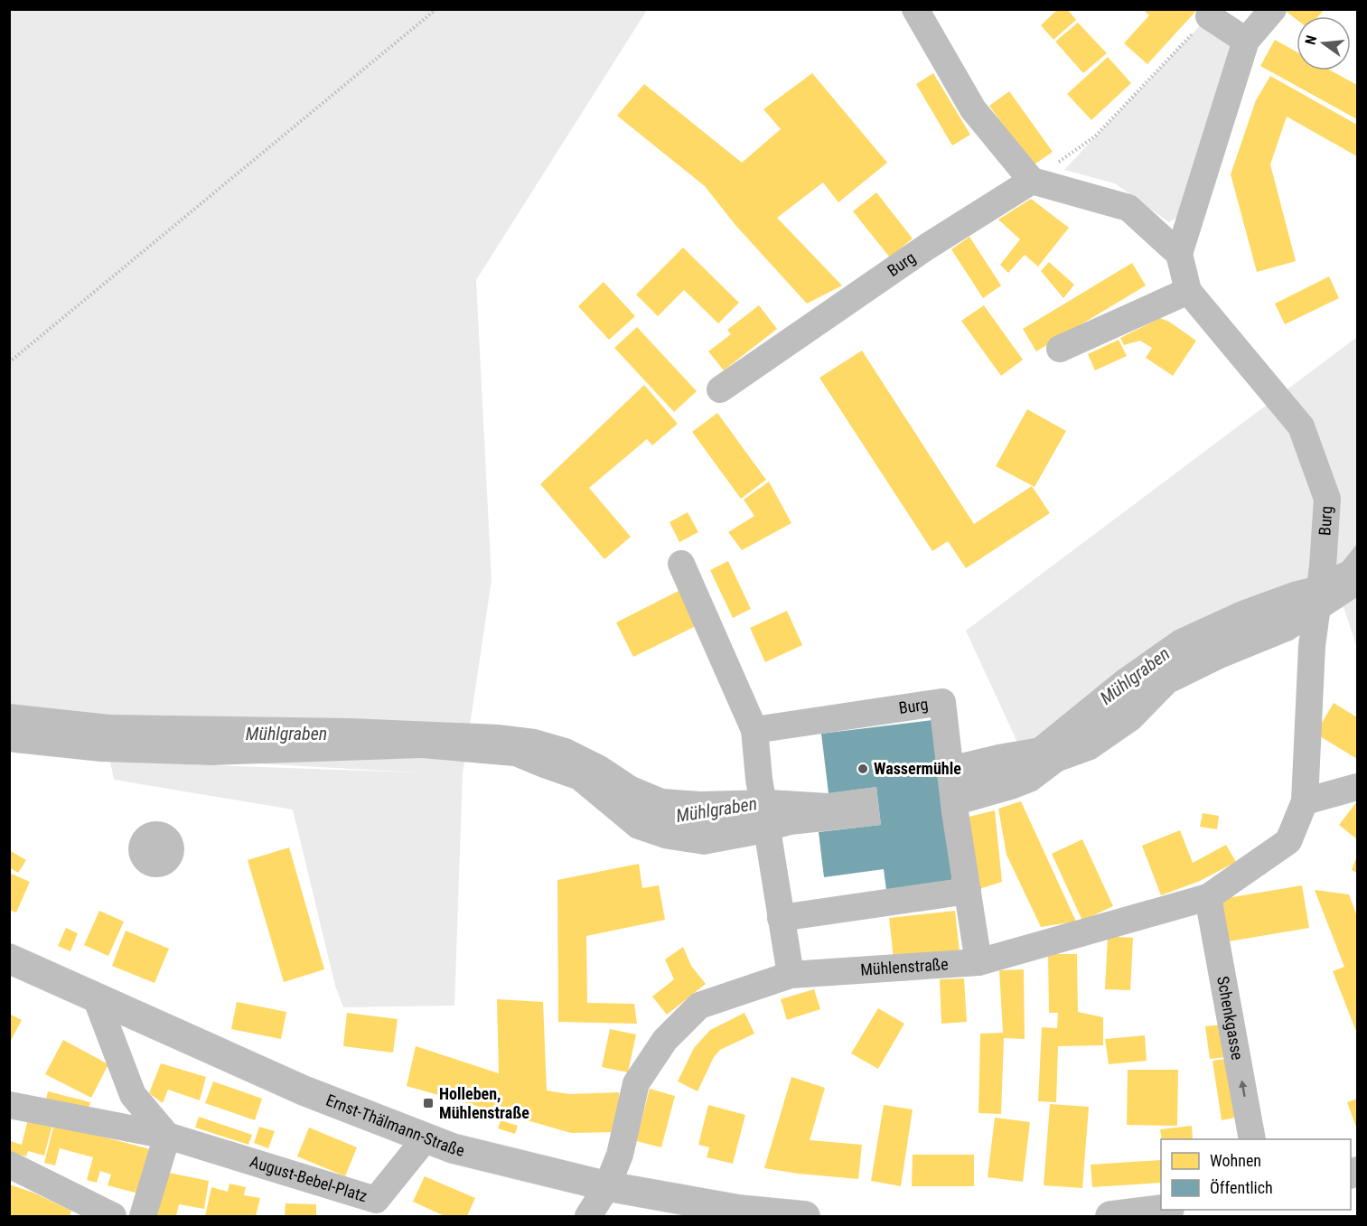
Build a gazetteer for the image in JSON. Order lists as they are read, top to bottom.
{
  "streets": {
    "main road": ["Ernst-Thälmann-Straße"],
    "street": [
      "Burg",
      "Mühlenstraße",
      "Schenkgasse",
      "August-Bebel-Platz"
    ]
  },
  "crossings": [
    ["Burg", "Mühlenstraße"],
    ["Mühlenstraße", "Schenkgasse"],
    ["Mühlenstraße", "Ernst-Thälmann-Straße"],
    ["Ernst-Thälmann-Straße", "August-Bebel-Platz"]
  ],
  "one_way": ["Schenkgasse"],
  "water": ["Mühlgraben"],
  "places": {
    "other": ["Wassermühle"],
    "transit": ["Holleben, Mühlenstraße"]
  },
  "legend": ["Wohnen", "Öffentlich"],
  "north": "left"
}
